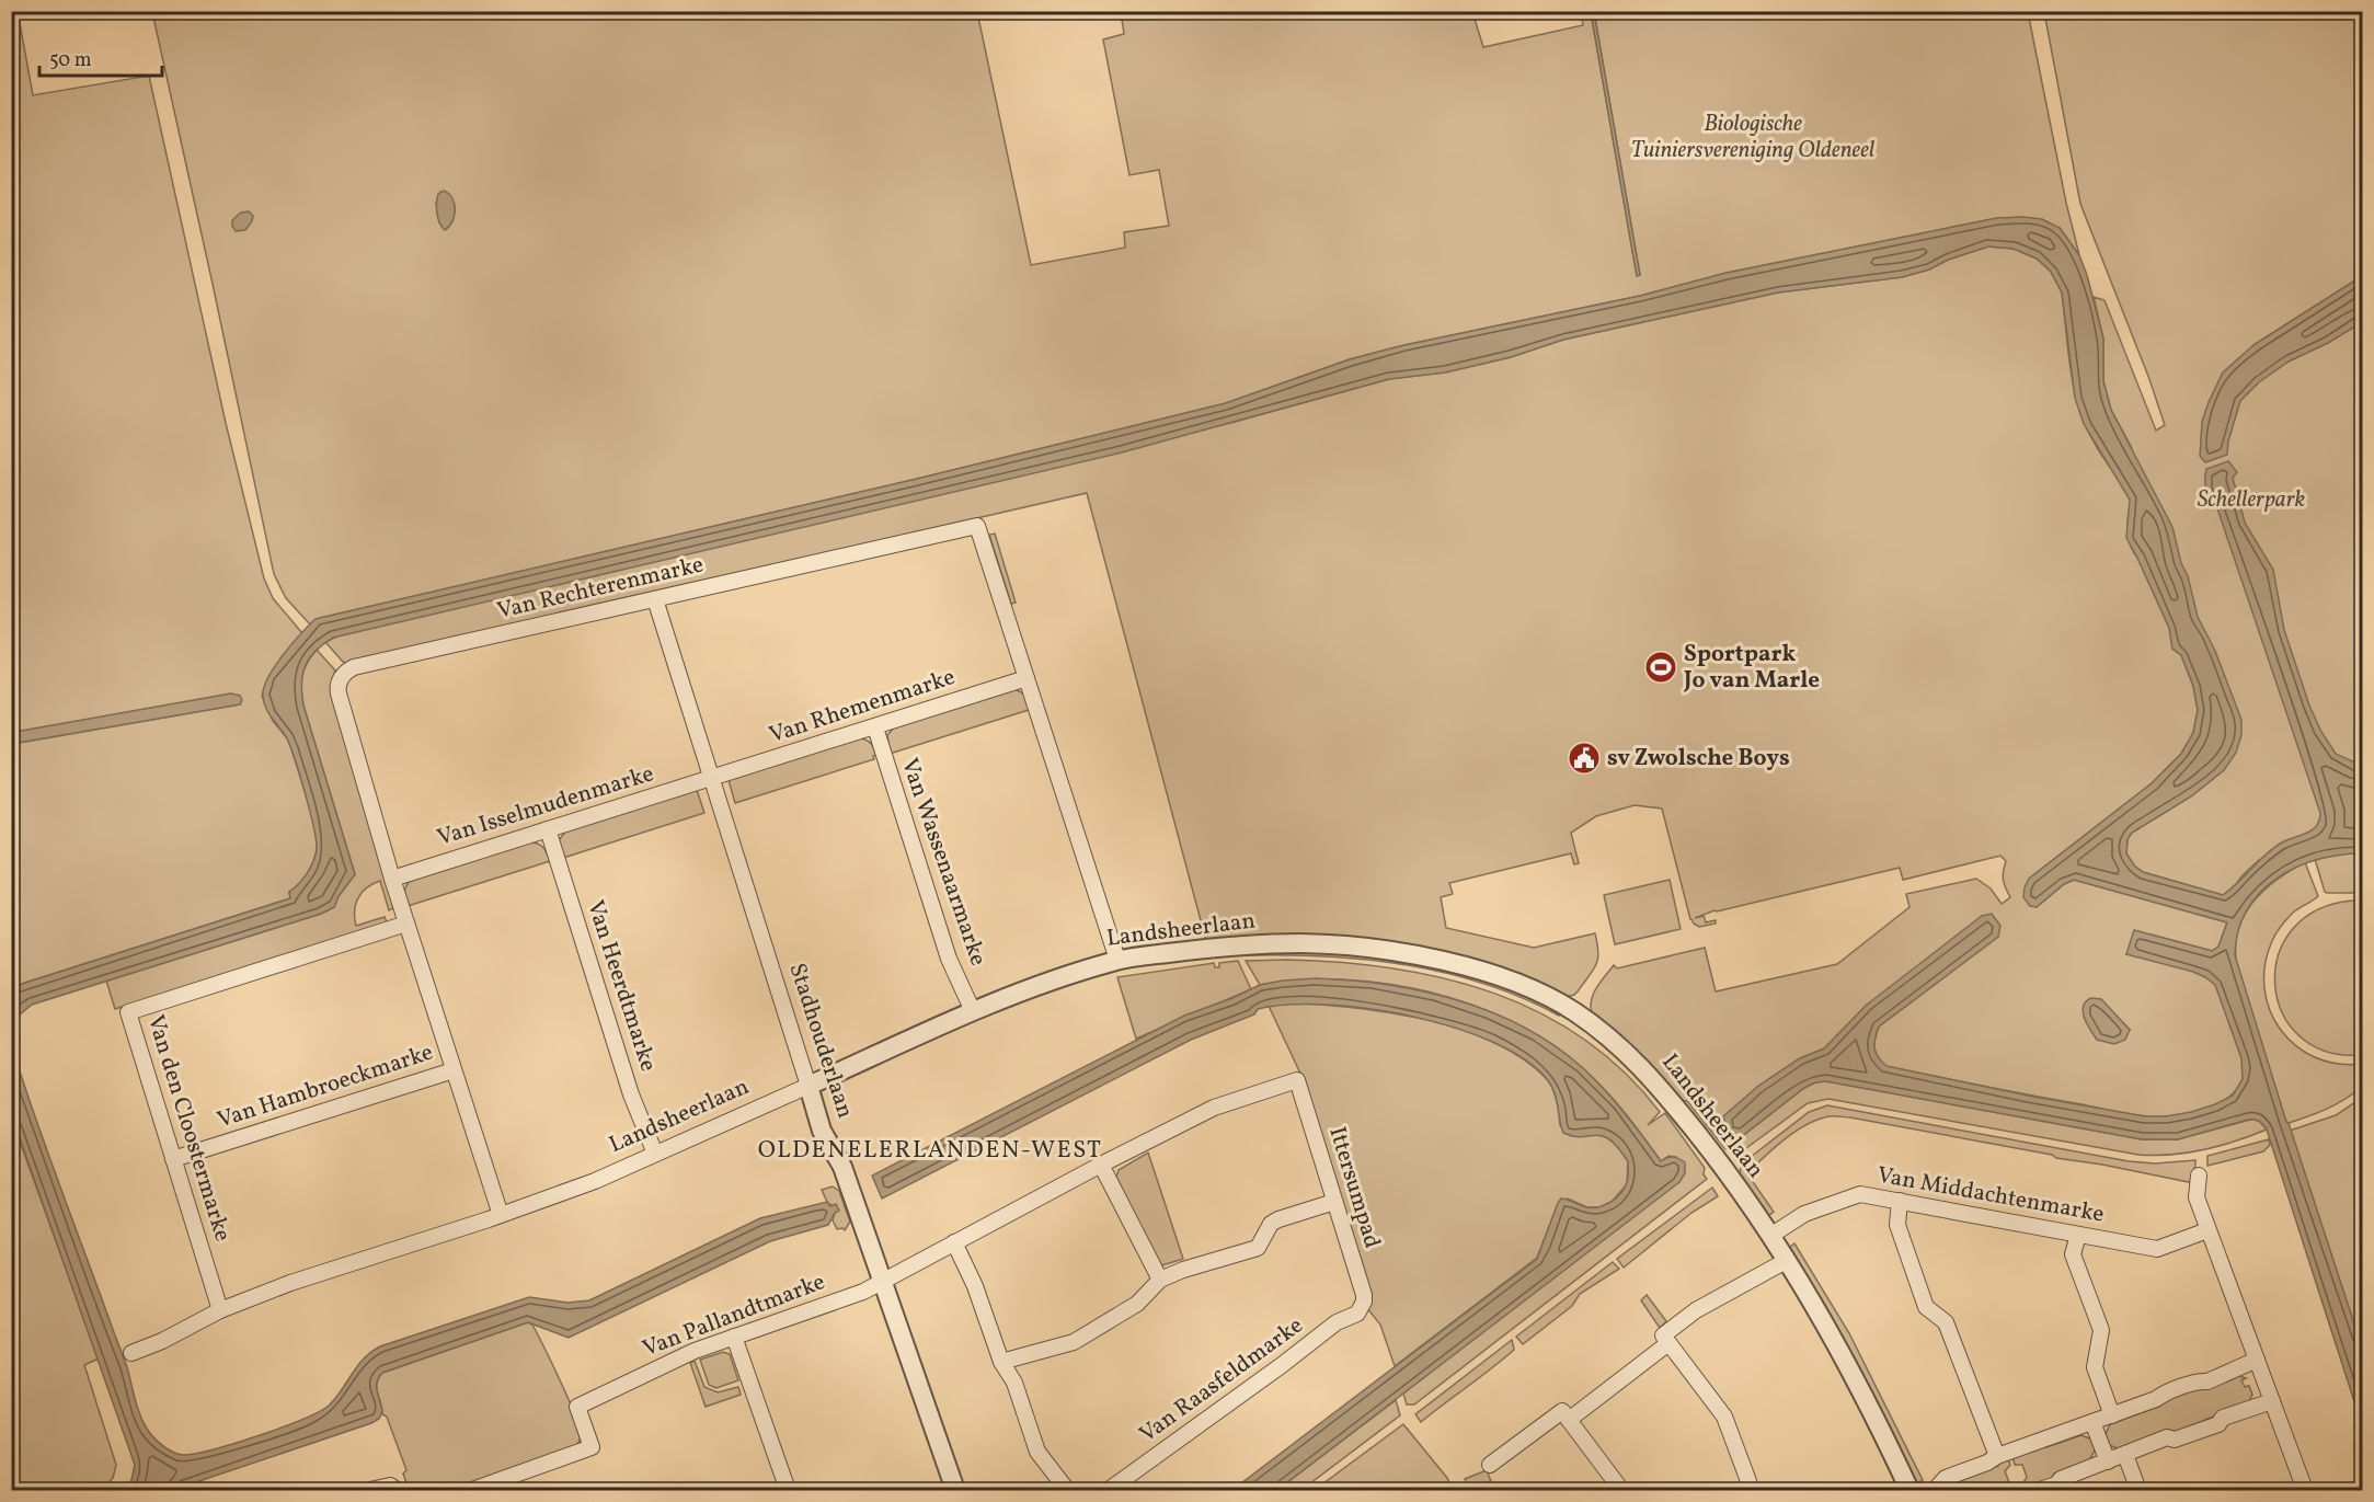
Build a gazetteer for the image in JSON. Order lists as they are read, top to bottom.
{
  "streets": {
    "street": [
      "Van Rechterenmarke",
      "Van Rhemenmarke",
      "Van Isselmudenmarke",
      "Van Wassenaarmarke",
      "Landsheerlaan",
      "Van Heerdtmarke",
      "Stadhouderlaan",
      "Van Hambroeckmarke",
      "Van den Cloostermarke",
      "Ittersumpad",
      "Van Middachtenmarke",
      "Van Pallandtmarke",
      "Van Raasfeldmarke"
    ]
  },
  "crossings": [
    ["Van Rechterenmarke", "Van Rhemenmarke"],
    ["Van Rechterenmarke", "Van Isselmudenmarke"],
    ["Van Rechterenmarke", "Landsheerlaan"],
    ["Van Rechterenmarke", "Stadhouderlaan"],
    ["Van Rechterenmarke", "Van Hambroeckmarke"],
    ["Van Rechterenmarke", "Van den Cloostermarke"],
    ["Van Rhemenmarke", "Van Isselmudenmarke"],
    ["Van Rhemenmarke", "Van Wassenaarmarke"],
    ["Van Rhemenmarke", "Stadhouderlaan"],
    ["Van Isselmudenmarke", "Van Heerdtmarke"],
    ["Van Isselmudenmarke", "Stadhouderlaan"],
    ["Van Wassenaarmarke", "Landsheerlaan"],
    ["Landsheerlaan", "Van Heerdtmarke"],
    ["Landsheerlaan", "Stadhouderlaan"],
    ["Landsheerlaan", "Van den Cloostermarke"],
    ["Landsheerlaan", "Van Middachtenmarke"],
    ["Stadhouderlaan", "Van Pallandtmarke"],
    ["Van Hambroeckmarke", "Van den Cloostermarke"],
    ["Ittersumpad", "Van Pallandtmarke"],
    ["Ittersumpad", "Van Raasfeldmarke"]
  ],
  "districts": ["OLDENELERLANDEN-WEST"],
  "parks": ["Biologische Tuiniersvereniging Oldeneel", "Schellerpark"],
  "places": {
    "sports": ["Sportpark Jo van Marle"],
    "public building": ["sv Zwolsche Boys"]
  },
  "scale_bar": "50 m"
}
